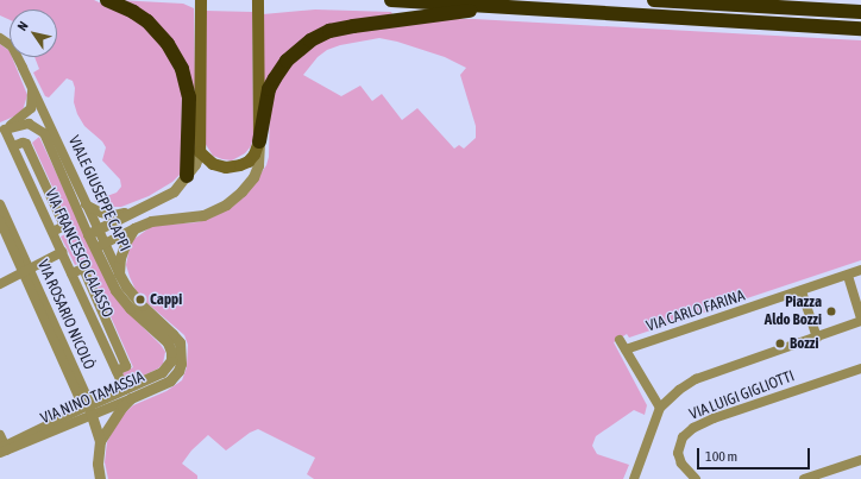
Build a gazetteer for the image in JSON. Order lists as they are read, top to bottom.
{
  "streets": {
    "street": [
      "VIALE GIUSEPPE CAPPI",
      "VIA FRANCESCO CALASSO",
      "VIA CARLO FARINA",
      "VIA ROSARIO NICOLÒ",
      "VIA LUIGI GIGLIOTTI",
      "VIA NINO TAMASSIA"
    ]
  },
  "crossings": [
    ["VIALE GIUSEPPE CAPPI", "VIA FRANCESCO CALASSO"],
    ["VIALE GIUSEPPE CAPPI", "VIA NINO TAMASSIA"],
    ["VIA FRANCESCO CALASSO", "VIA NINO TAMASSIA"],
    ["VIA ROSARIO NICOLÒ", "VIA NINO TAMASSIA"]
  ],
  "places": ["Cappi", "Piazza Aldo Bozzi", "Bozzi"],
  "scale_bar": "100 m",
  "north": "top left"
}
